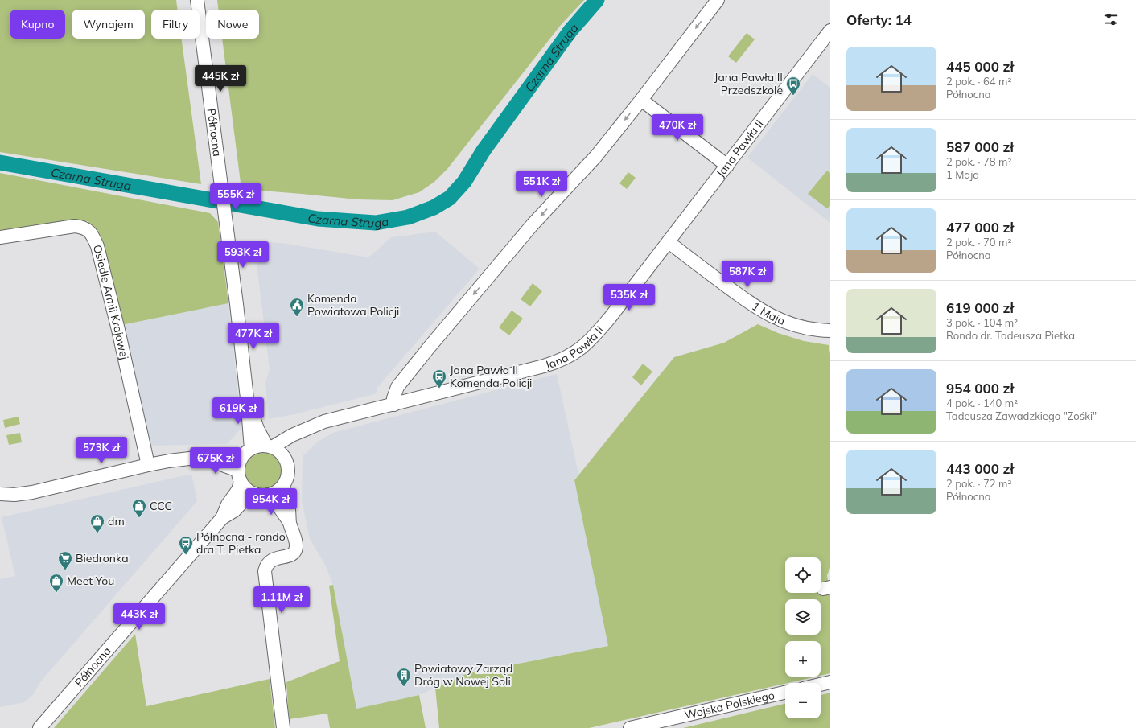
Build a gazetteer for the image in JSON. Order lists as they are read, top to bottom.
{
  "streets": {
    "street": [
      "Północna",
      "Jana Pawła II",
      "Osiedle Armii Krajowej",
      "1 Maja",
      "Wojska Polskiego"
    ]
  },
  "crossings": [
    ["Jana Pawła II", "1 Maja"]
  ],
  "water": ["Czarna Struga"],
  "places": {
    "bus stop": ["Jana Pawła II Przedszkole", "Jana Pawła II Komenda Policji", "Północna - rondo dra T. Pietka"],
    "public building": ["Komenda Powiatowa Policji"],
    "shop": ["CCC", "dm", "Meet You"],
    "supermarket": ["Biedronka"],
    "building": ["Powiatowy Zarząd Dróg w Nowej Soli"]
  },
  "page": {
    "heading": "Oferty: 14",
    "chip": [
      "Kupno",
      "Wynajem",
      "Filtry",
      "Nowe"
    ],
    "list": [
      {
        "name": "445 000 zł",
        "note": "2 pok. · 64 m² · Północna"
      },
      {
        "name": "587 000 zł",
        "note": "2 pok. · 78 m² · 1 Maja"
      },
      {
        "name": "477 000 zł",
        "note": "2 pok. · 70 m² · Północna"
      },
      {
        "name": "619 000 zł",
        "note": "3 pok. · 104 m² · Rondo dr. Tadeusza Pietka"
      },
      {
        "name": "954 000 zł",
        "note": "4 pok. · 140 m² · Tadeusza Zawadzkiego \"Zośki\""
      },
      {
        "name": "443 000 zł",
        "note": "2 pok. · 72 m² · Północna"
      }
    ],
    "price": [
      "445K zł",
      "470K zł",
      "551K zł",
      "555K zł",
      "593K zł",
      "587K zł",
      "535K zł",
      "477K zł",
      "619K zł",
      "573K zł",
      "675K zł",
      "954K zł",
      "1.11M zł",
      "443K zł"
    ],
    "map_buttons": ["+", "−"]
  }
}
